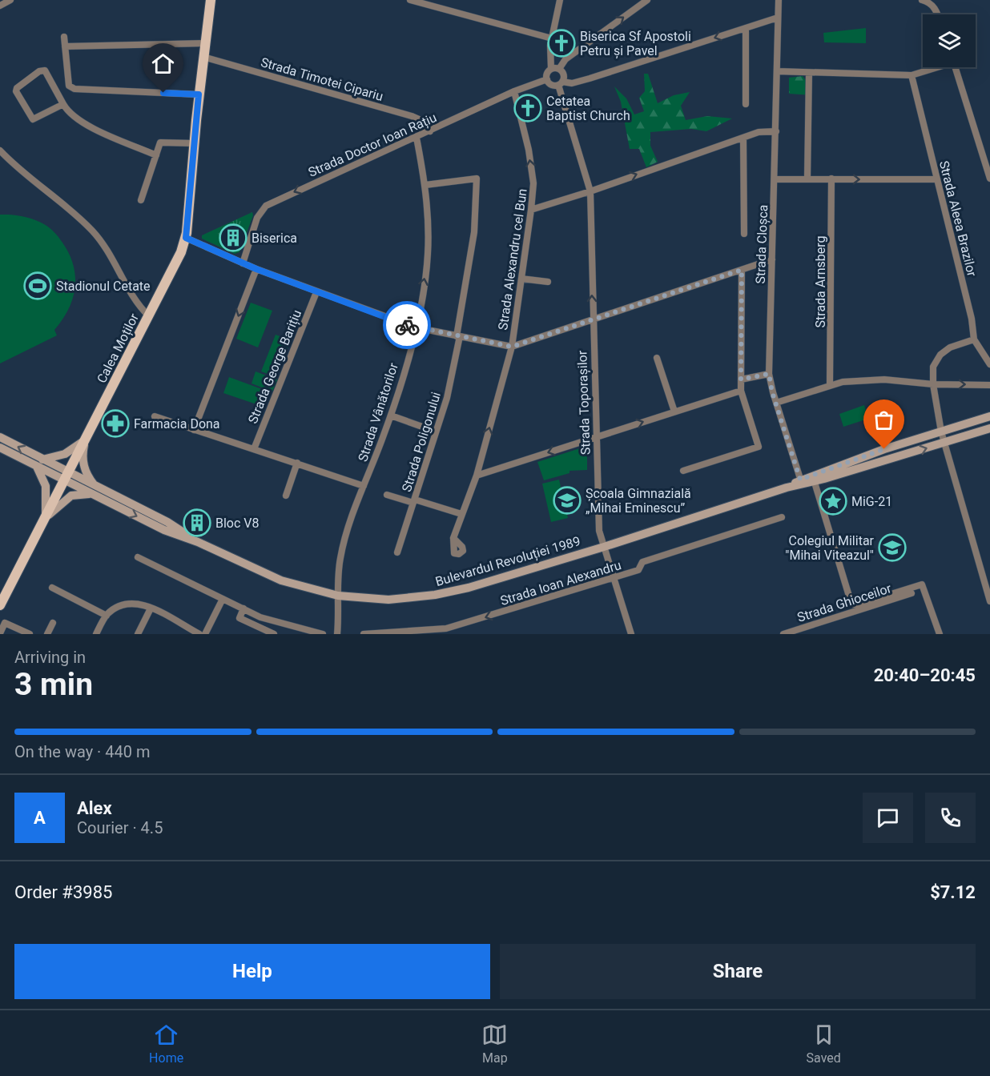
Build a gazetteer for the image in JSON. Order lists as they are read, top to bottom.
{
  "streets": {
    "main road": ["Calea Moților", "Bulevardul Revoluției 1989"],
    "street": [
      "Strada Timotei Cipariu",
      "Strada Doctor Ioan Rațiu",
      "Strada Aleea Brazilor",
      "Strada Cloșca",
      "Strada Alexandru cel Bun",
      "Strada Arnsberg",
      "Strada George Barițiu",
      "Strada Toporașilor",
      "Strada Vânătorilor",
      "Strada Poligonului",
      "Strada Ioan Alexandru",
      "Strada Ghioceilor"
    ]
  },
  "crossings": [
    ["Strada Timotei Cipariu", "Strada Doctor Ioan Rațiu"],
    ["Strada Timotei Cipariu", "Calea Moților"],
    ["Strada Doctor Ioan Rațiu", "Strada Alexandru cel Bun"],
    ["Strada Doctor Ioan Rațiu", "Strada Toporașilor"],
    ["Strada Doctor Ioan Rațiu", "Strada Vânătorilor"],
    ["Strada Cloșca", "Bulevardul Revoluției 1989"],
    ["Calea Moților", "Bulevardul Revoluției 1989"],
    ["Strada Toporașilor", "Bulevardul Revoluției 1989"],
    ["Strada Toporașilor", "Strada Ioan Alexandru"],
    ["Strada Vânătorilor", "Strada Poligonului"],
    ["Strada Vânătorilor", "Bulevardul Revoluției 1989"]
  ],
  "one_way": ["Strada Doctor Ioan Rațiu", "Strada Alexandru cel Bun", "Strada Ioan Alexandru"],
  "places": {
    "church": ["Biserica Sf Apostoli Petru și Pavel", "Cetatea Baptist Church"],
    "building": ["Biserica", "Bloc V8"],
    "sports": ["Stadionul Cetate"],
    "pharmacy": ["Farmacia Dona"],
    "school or university": ["Școala Gimnazială „Mihai Eminescu”", "Colegiul Militar \"Mihai Viteazul\""],
    "place": ["MiG-21"]
  },
  "page": {
    "heading": ["3 min", "Arriving in", "20:40–20:45"],
    "panel": [
      "Alex",
      "Courier · 4.5",
      "Order #3985",
      "$7.12"
    ],
    "bar": "On the way · 440 m",
    "round": "A",
    "buttons": ["Help", "Share"],
    "tabs": ["Home", "Map", "Saved"]
  }
}
